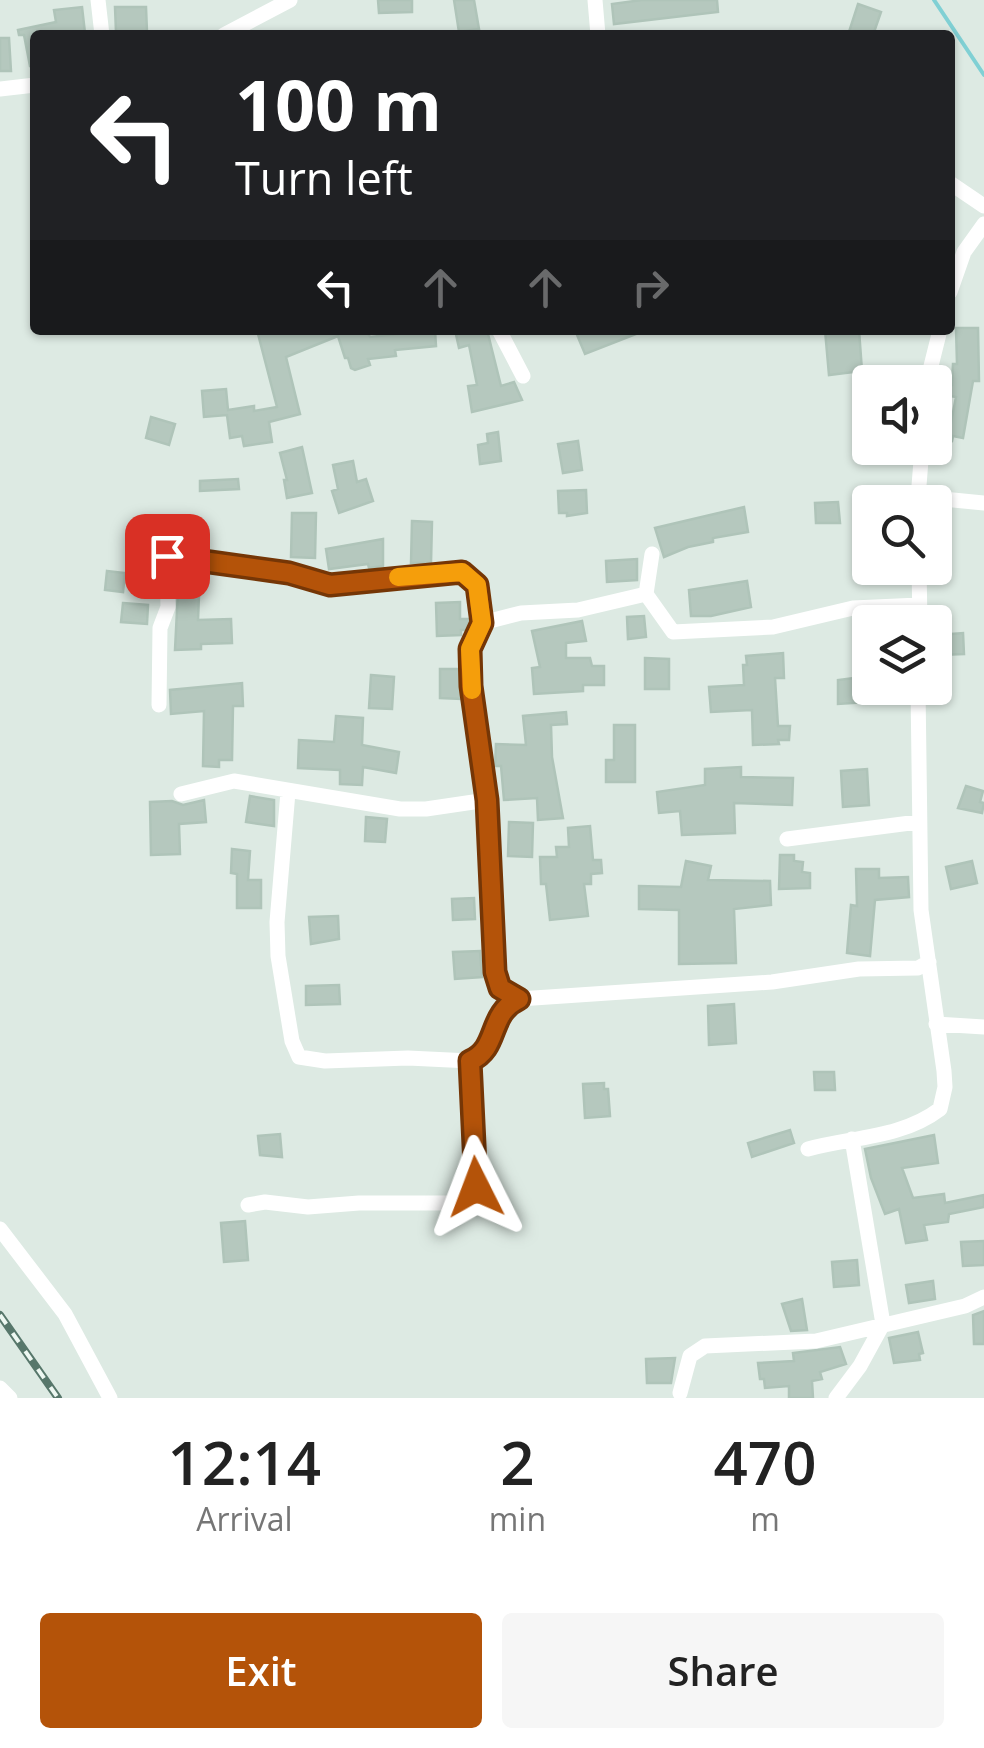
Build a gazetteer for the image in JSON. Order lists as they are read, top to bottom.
{
  "page": {
    "turn": ["100 m", "Turn left"],
    "eta": [
      "12:14",
      "Arrival",
      "2",
      "min",
      "470",
      "m"
    ],
    "buttons": ["Exit", "Share"]
  }
}
